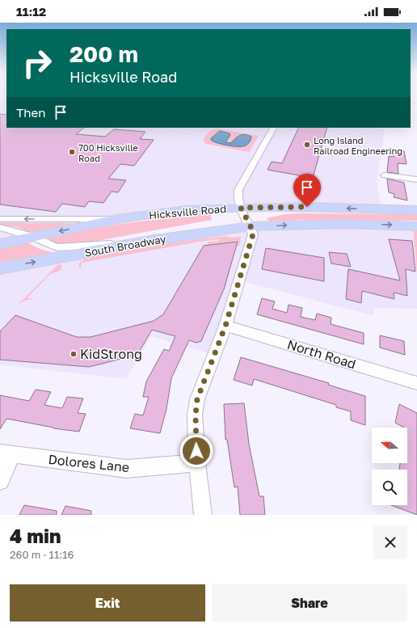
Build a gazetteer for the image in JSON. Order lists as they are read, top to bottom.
{
  "streets": {
    "main road": ["Hicksville Road", "South Broadway"],
    "street": ["North Road", "Dolores Lane"]
  },
  "one_way": ["South Broadway"],
  "places": ["Long Island Railroad Engineering", "700 Hicksville Road", "KidStrong"],
  "north": "left",
  "page": {
    "status": "11:12",
    "turn": ["200 m", "Hicksville Road"],
    "then": "Then",
    "heading": ["4 min", "260 m · 11:16"],
    "buttons": ["Exit", "Share"]
  }
}
